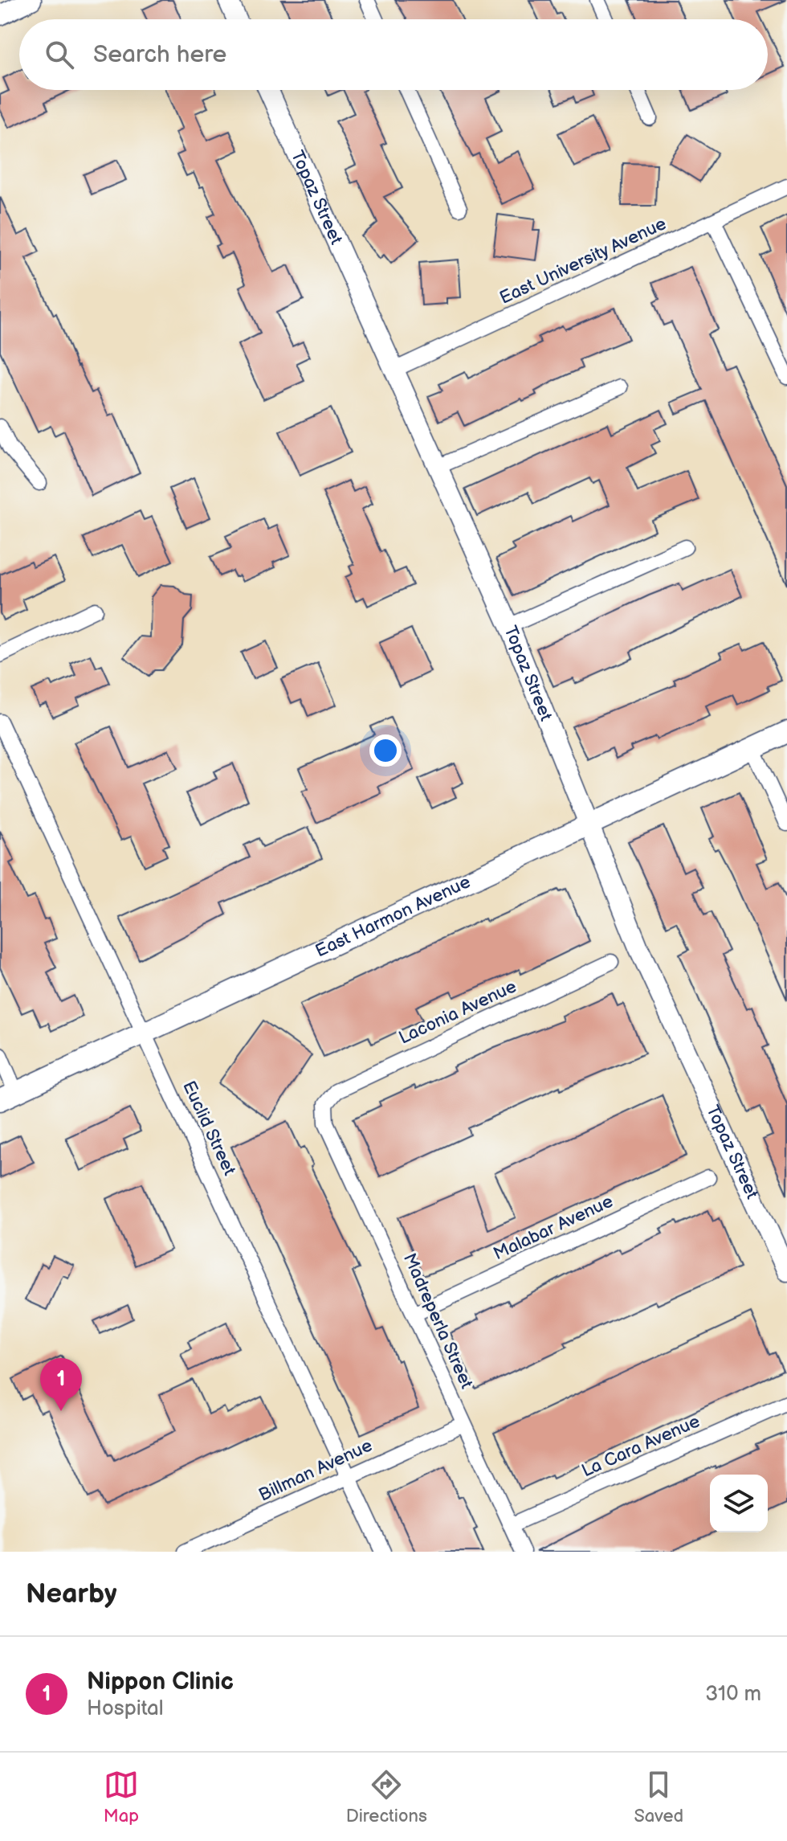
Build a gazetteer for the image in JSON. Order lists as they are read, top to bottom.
{
  "streets": {
    "main road": ["East Harmon Avenue"],
    "street": [
      "Topaz Street",
      "East University Avenue",
      "Laconia Avenue",
      "Euclid Street",
      "Malabar Avenue",
      "Madreperla Street",
      "La Cara Avenue",
      "Billman Avenue"
    ]
  },
  "crossings": [
    ["Topaz Street", "East University Avenue"],
    ["Topaz Street", "East Harmon Avenue"],
    ["East Harmon Avenue", "Euclid Street"],
    ["Laconia Avenue", "Madreperla Street"],
    ["Euclid Street", "Billman Avenue"],
    ["Malabar Avenue", "Madreperla Street"],
    ["Madreperla Street", "La Cara Avenue"],
    ["Madreperla Street", "Billman Avenue"]
  ],
  "page": {
    "search": "Search here",
    "pins": "1",
    "heading": "Nearby",
    "list": [
      {
        "mark": "1",
        "name": "Nippon Clinic",
        "note": "Hospital",
        "value": "310 m"
      }
    ],
    "nav": ["Map", "Directions", "Saved"]
  }
}
